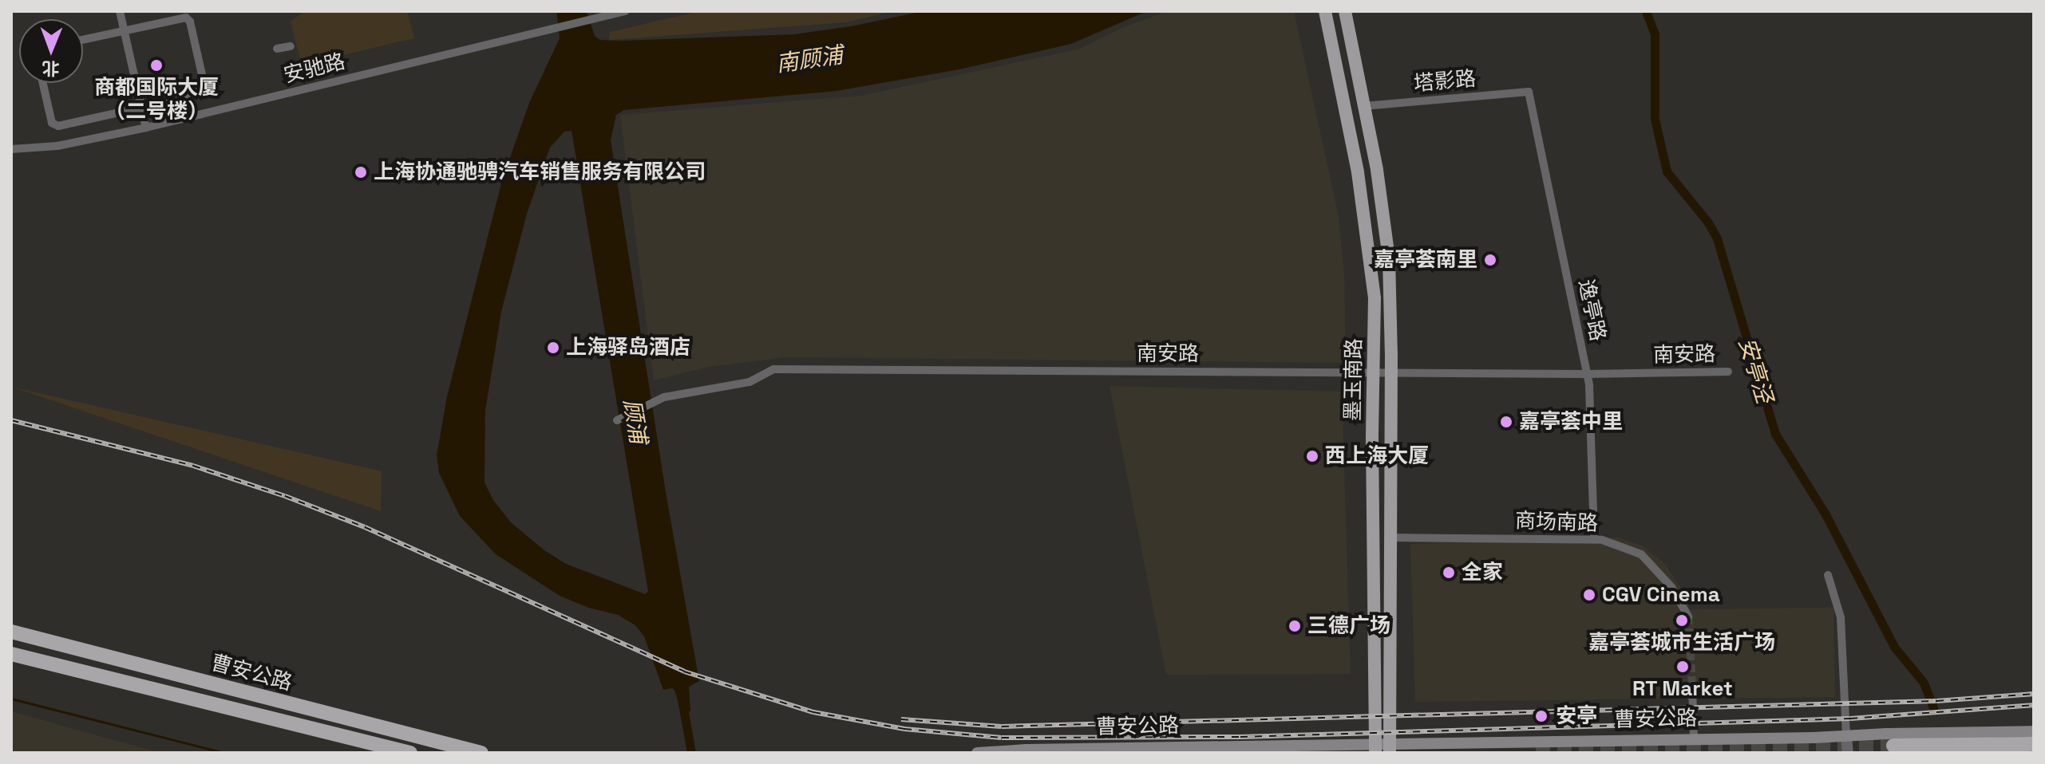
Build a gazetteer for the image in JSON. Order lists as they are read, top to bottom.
{
  "streets": {
    "highway": ["曹安公路"],
    "main road": ["墨玉南路"],
    "street": [
      "安驰路",
      "塔影路",
      "逸亭路",
      "南安路",
      "商场南路"
    ]
  },
  "crossings": [
    ["塔影路", "逸亭路"],
    ["塔影路", "墨玉南路"],
    ["逸亭路", "南安路"],
    ["逸亭路", "商场南路"],
    ["南安路", "墨玉南路"],
    ["墨玉南路", "商场南路"],
    ["墨玉南路", "曹安公路"]
  ],
  "water": ["南顾浦", "安亭泾", "顾浦"],
  "places": [
    "商都国际大厦 （二号楼）",
    "上海协通驰骋汽车销售服务有限公司",
    "嘉亭荟南里",
    "上海驿岛酒店",
    "嘉亭荟中里",
    "西上海大厦",
    "全家",
    "CGV Cinema",
    "嘉亭荟城市生活广场",
    "三德广场",
    "RT Market",
    "安亭"
  ],
  "north": "bottom"
}
